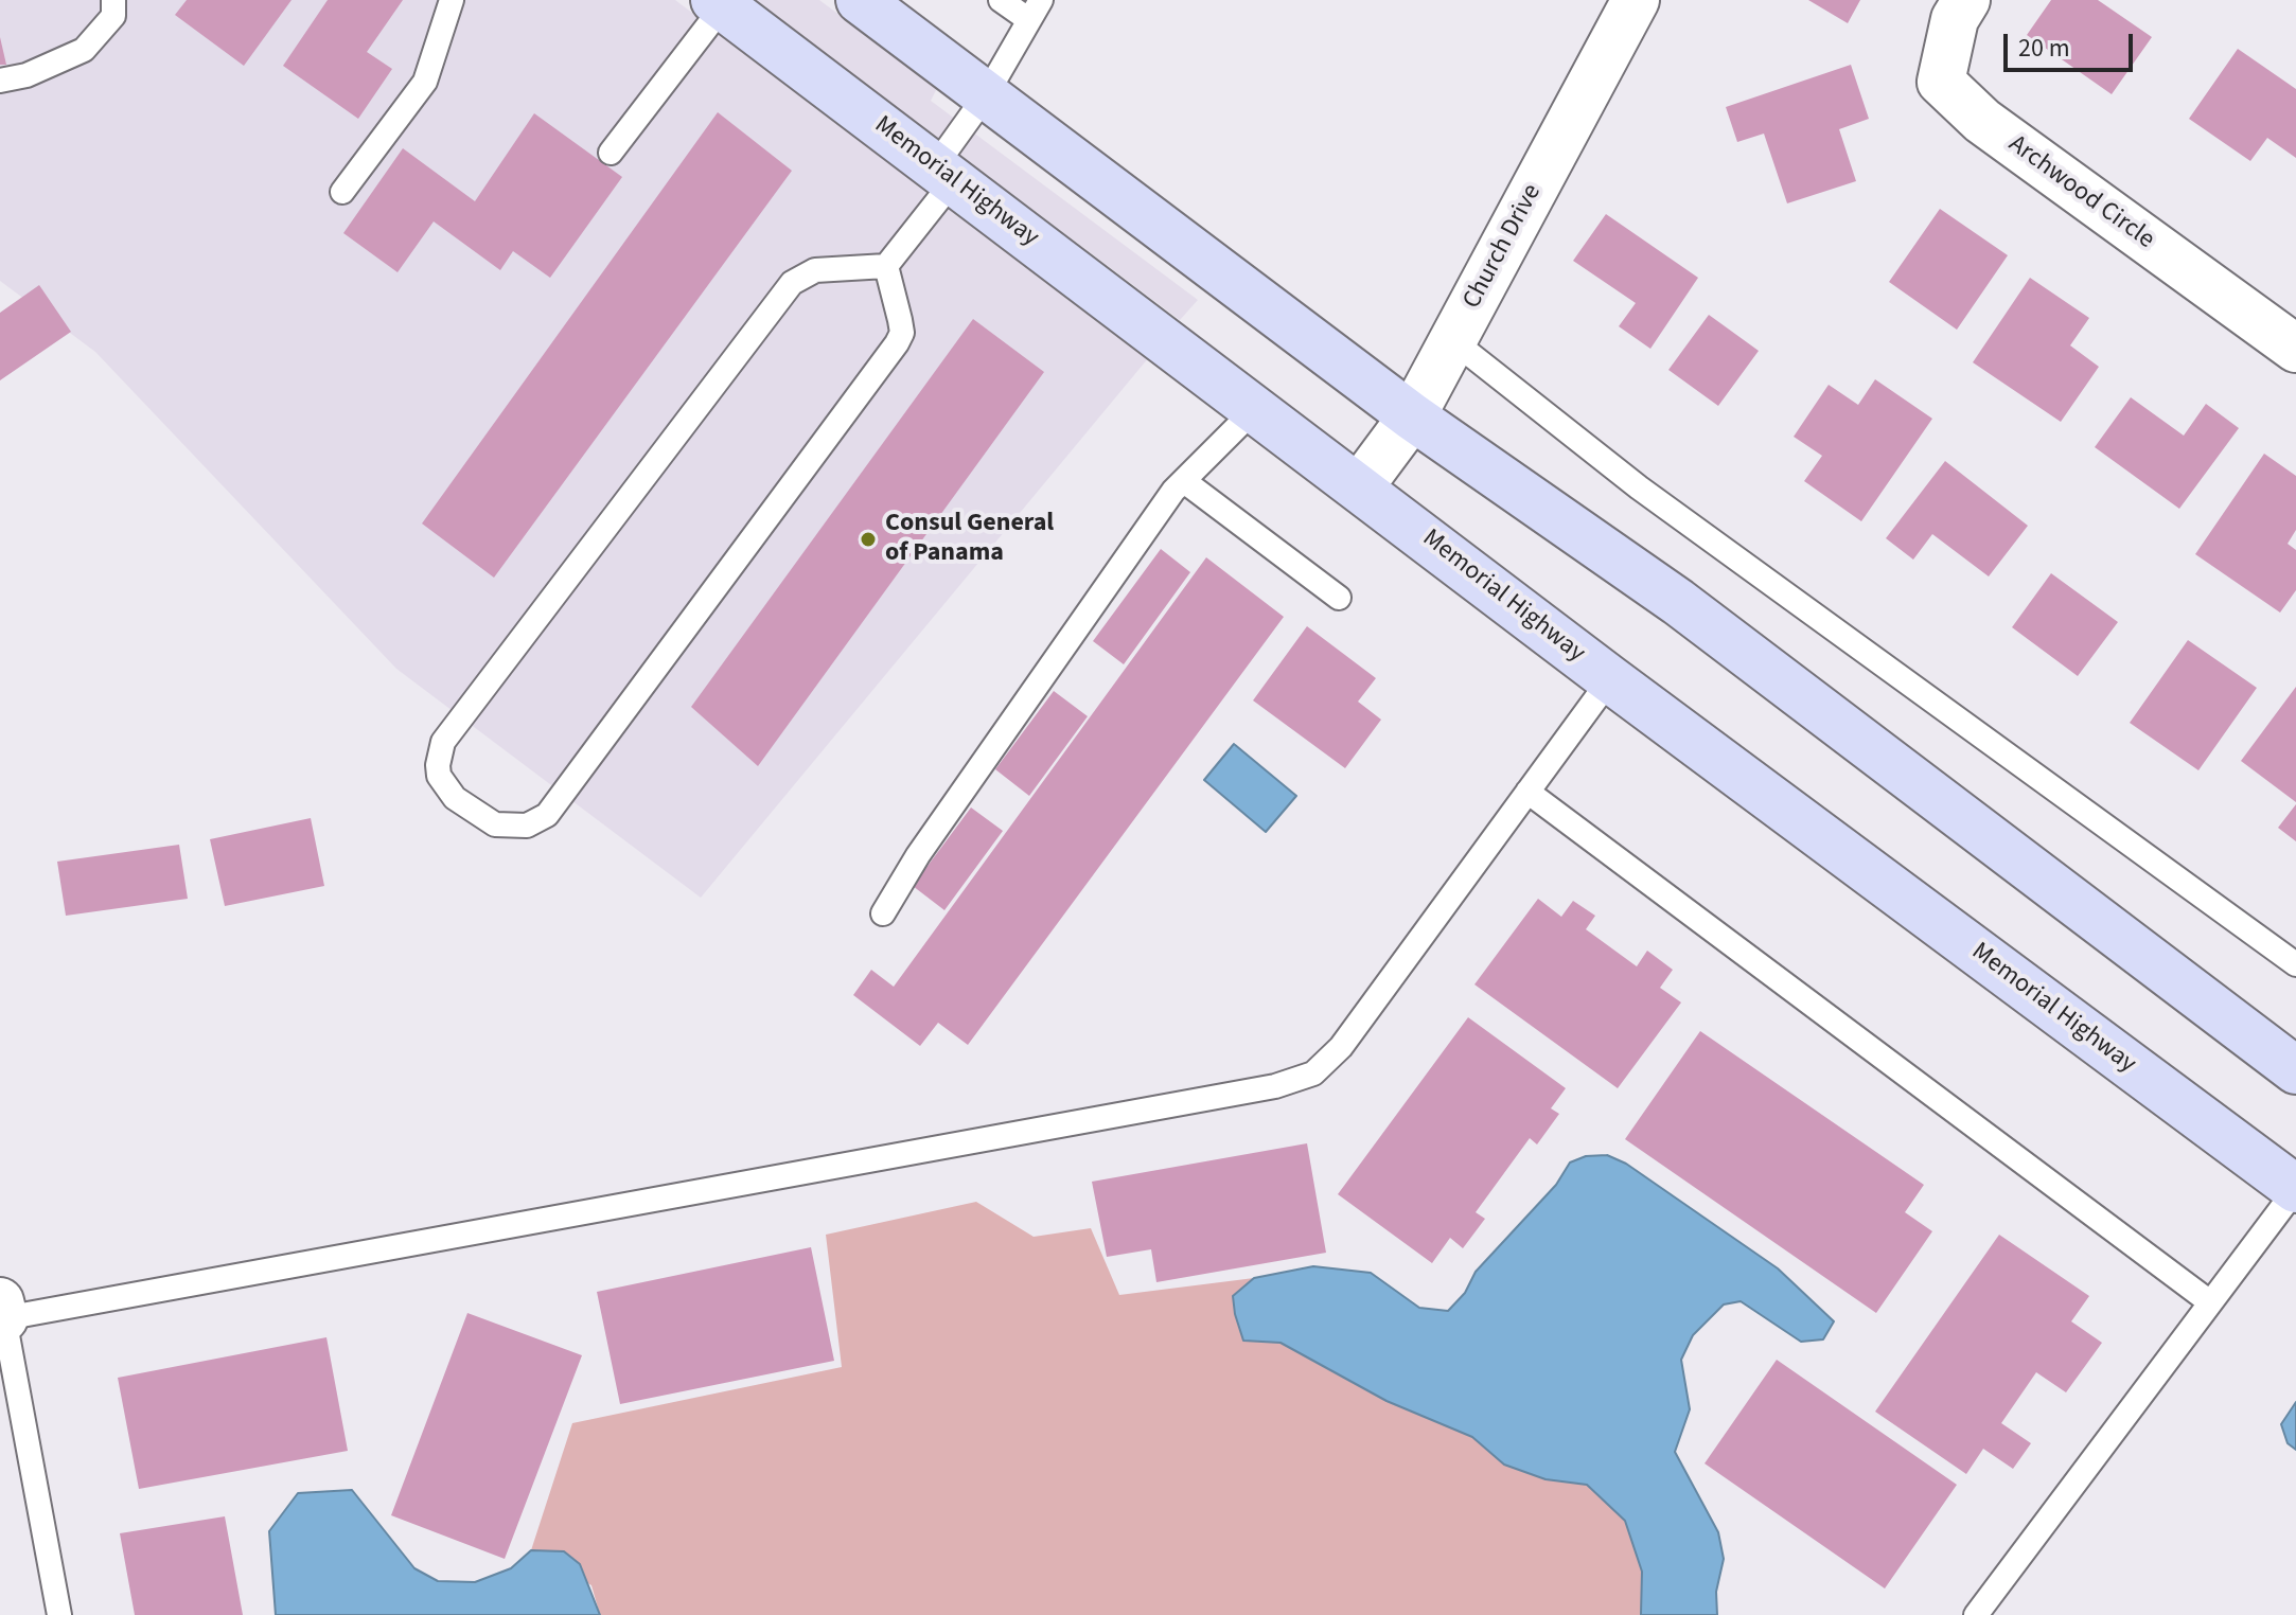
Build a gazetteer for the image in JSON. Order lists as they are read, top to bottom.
{
  "streets": {
    "main road": ["Memorial Highway"],
    "street": ["Archwood Circle", "Church Drive"]
  },
  "crossings": [
    ["Memorial Highway", "Church Drive"]
  ],
  "places": ["Consul General of Panama"],
  "scale_bar": "20 m"
}
